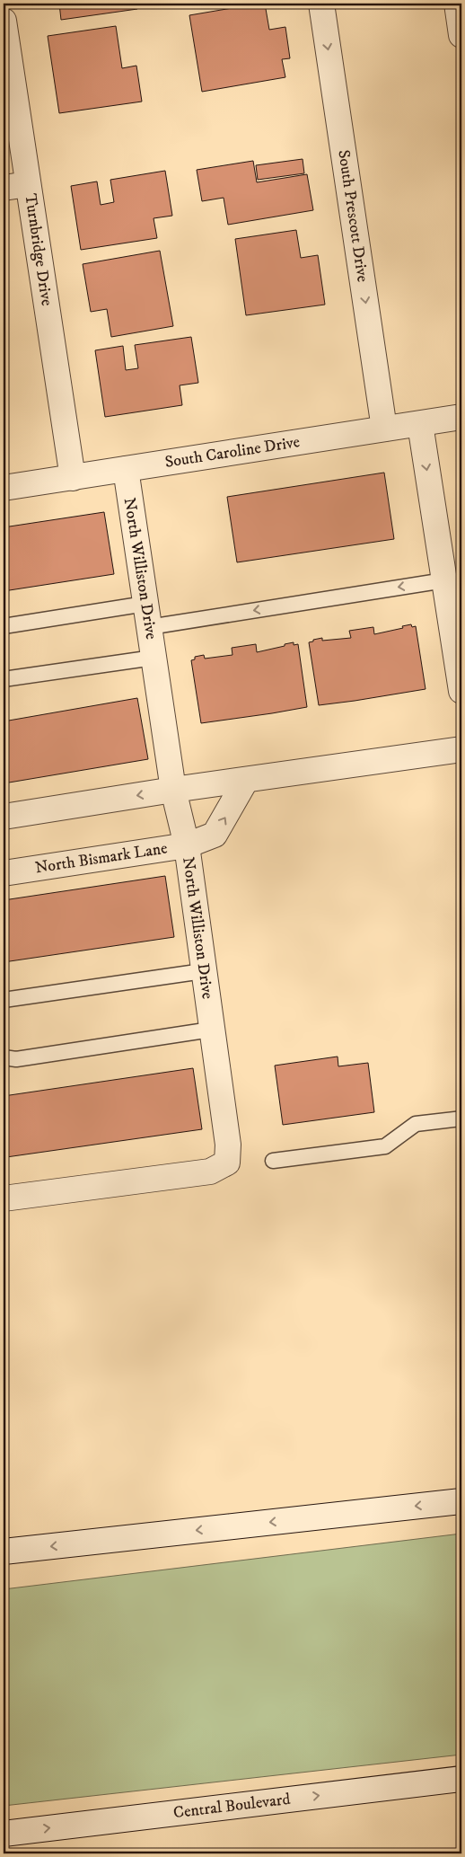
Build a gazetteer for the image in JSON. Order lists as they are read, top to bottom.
{
  "streets": {
    "street": [
      "South Prescott Drive",
      "Turnbridge Drive",
      "South Caroline Drive",
      "North Williston Drive",
      "North Bismark Lane",
      "Central Boulevard"
    ]
  },
  "crossings": [
    ["South Prescott Drive", "South Caroline Drive"],
    ["Turnbridge Drive", "South Caroline Drive"],
    ["South Caroline Drive", "North Williston Drive"],
    ["North Williston Drive", "North Bismark Lane"]
  ],
  "one_way": ["South Prescott Drive", "Central Boulevard"]
}
